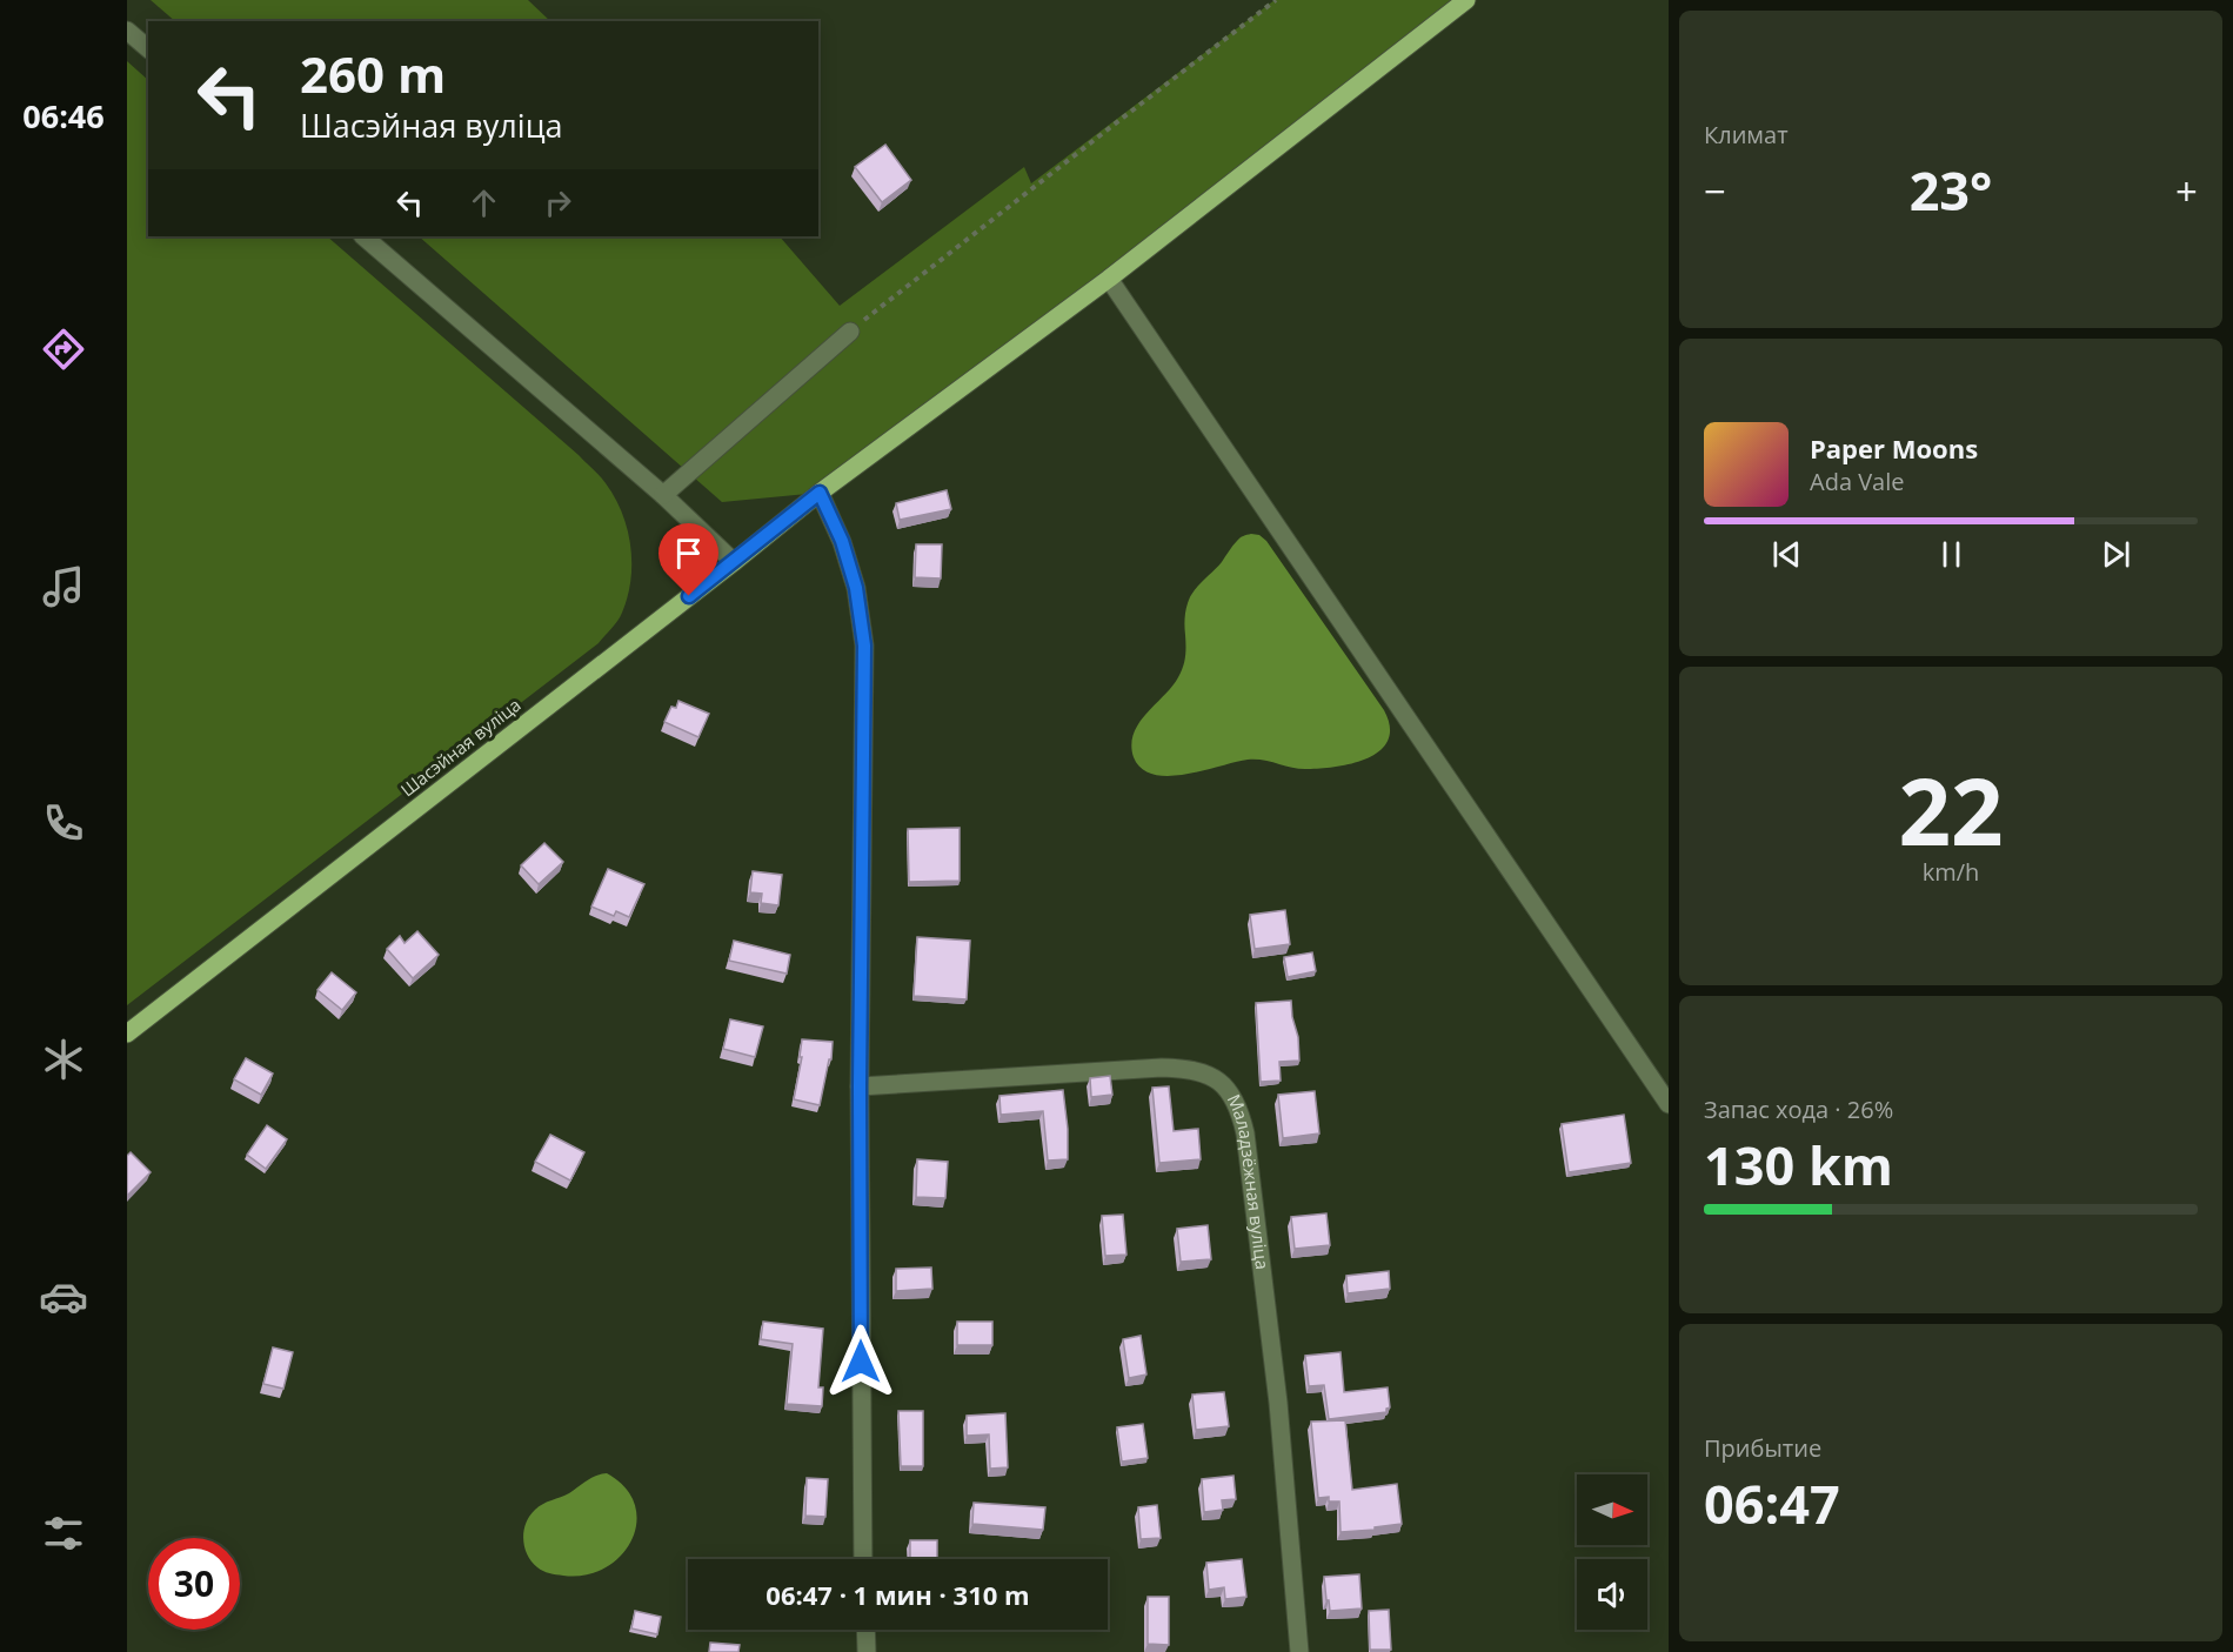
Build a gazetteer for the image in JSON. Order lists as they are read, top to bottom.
{
  "streets": {
    "main road": ["Шасэйная вуліца"],
    "street": ["Маладзёжная вуліца"]
  },
  "north": "right",
  "page": {
    "tabs": "06:46",
    "tile": [
      "Климат",
      ["22", "km/h"],
      ["Запас хода · 26%", "130 km"],
      ["Прибытие", "06:47"]
    ],
    "turn": ["260 m", "Шасэйная вуліца"],
    "heat": ["−", "23°", "+"],
    "song": ["Paper Moons", "Ada Vale"],
    "limit": "30",
    "trip": "06:47 · 1 мин · 310 m"
  }
}
